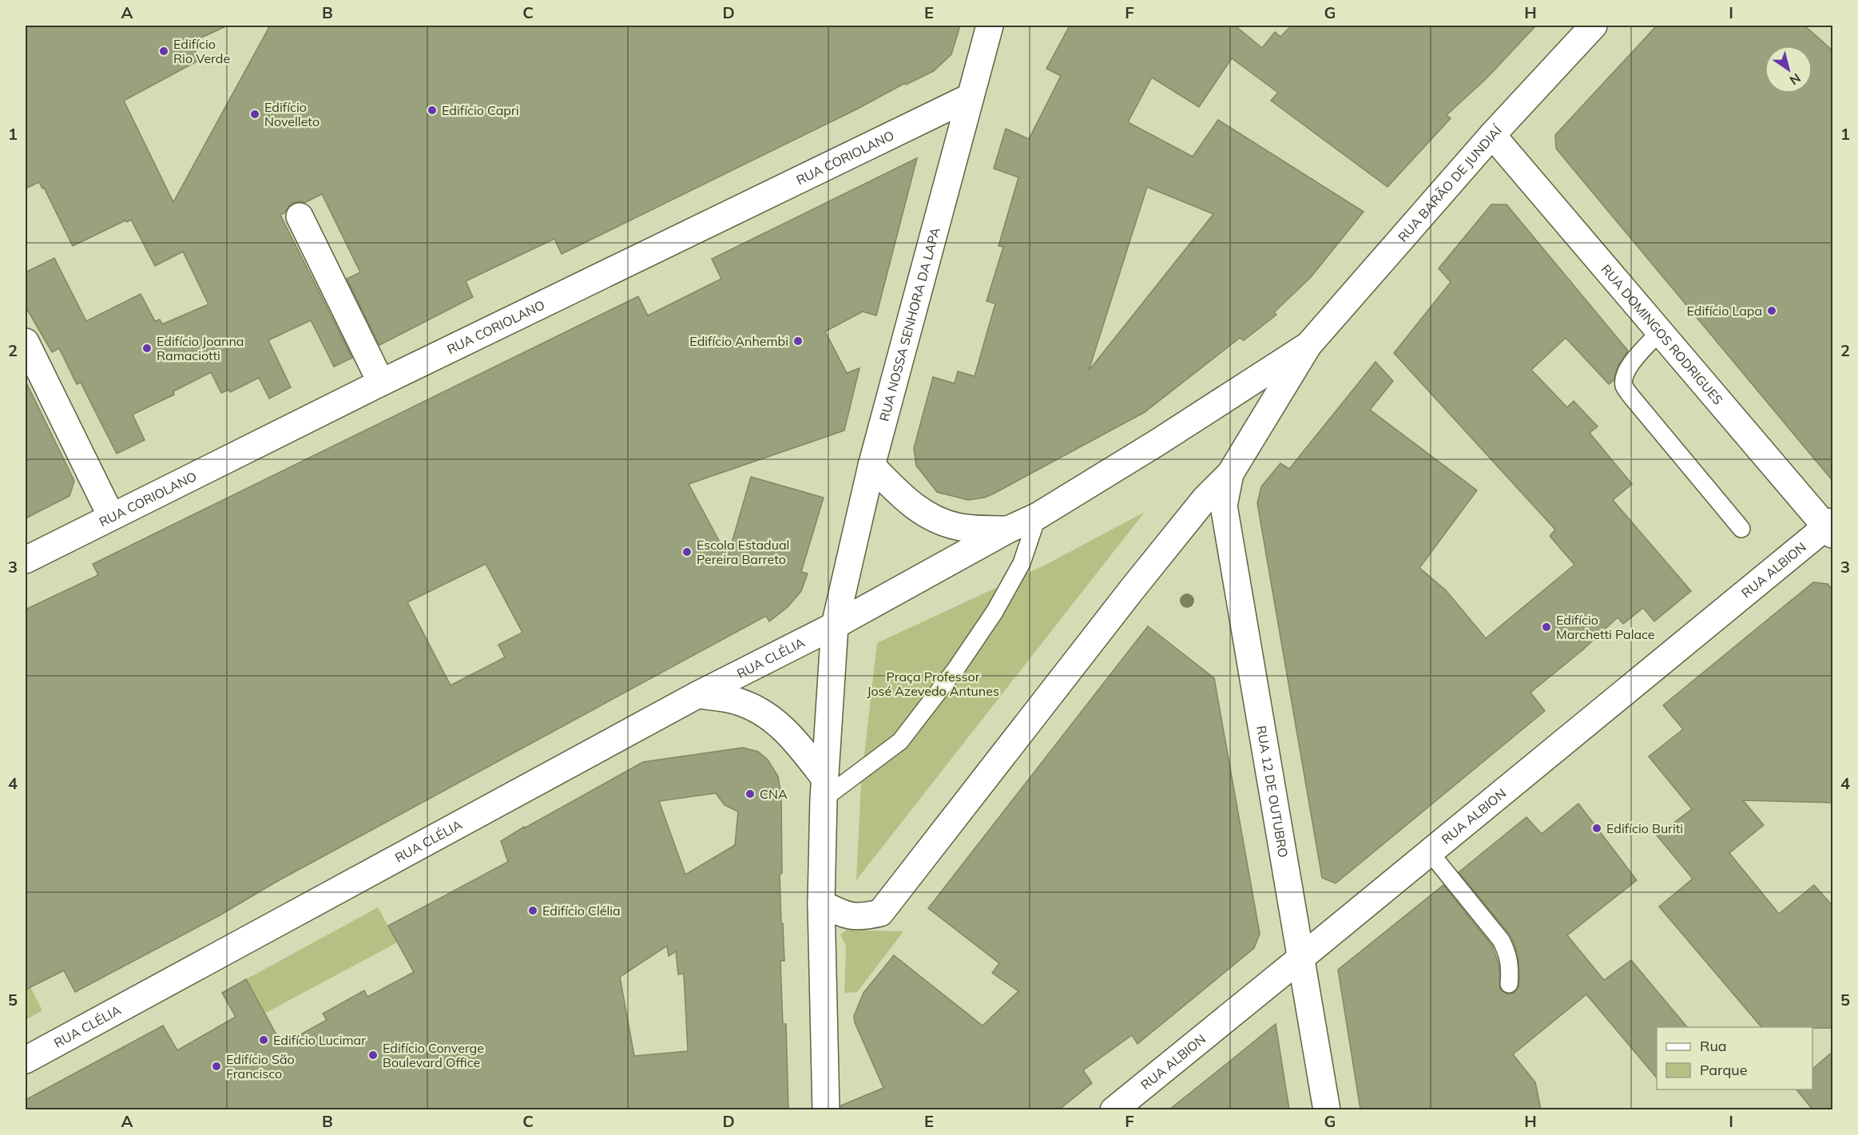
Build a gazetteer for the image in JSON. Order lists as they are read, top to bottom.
{
  "streets": {
    "street": [
      "RUA CORIOLANO",
      "RUA BARÃO DE JUNDIAÍ",
      "RUA NOSSA SENHORA DA LAPA",
      "RUA DOMINGOS RODRIGUES",
      "RUA ALBION",
      "RUA CLÉLIA",
      "RUA 12 DE OUTUBRO"
    ]
  },
  "crossings": [
    ["RUA CORIOLANO", "RUA NOSSA SENHORA DA LAPA"],
    ["RUA BARÃO DE JUNDIAÍ", "RUA DOMINGOS RODRIGUES"],
    ["RUA NOSSA SENHORA DA LAPA", "RUA CLÉLIA"],
    ["RUA DOMINGOS RODRIGUES", "RUA ALBION"],
    ["RUA ALBION", "RUA 12 DE OUTUBRO"]
  ],
  "parks": ["Praça Professor José Azevedo Antunes"],
  "places": [
    "Edifício Rio Verde",
    "Edifício Capri",
    "Edifício Novelleto",
    "Edifício Lapa",
    "Edifício Anhembi",
    "Edifício Joanna Ramaciotti",
    "Escola Estadual Pereira Barreto",
    "Edifício Marchetti Palace",
    "CNA",
    "Edifício Buriti",
    "Edifício Clélia",
    "Edifício Lucimar",
    "Edifício Converge Boulevard Office",
    "Edifício São Francisco"
  ],
  "legend": ["Rua", "Parque"],
  "north": "bottom right",
  "grid": {
    "columns": [
      "A",
      "B",
      "C",
      "D",
      "E",
      "F",
      "G",
      "H",
      "I"
    ],
    "rows": [
      "1",
      "2",
      "3",
      "4",
      "5"
    ]
  }
}
